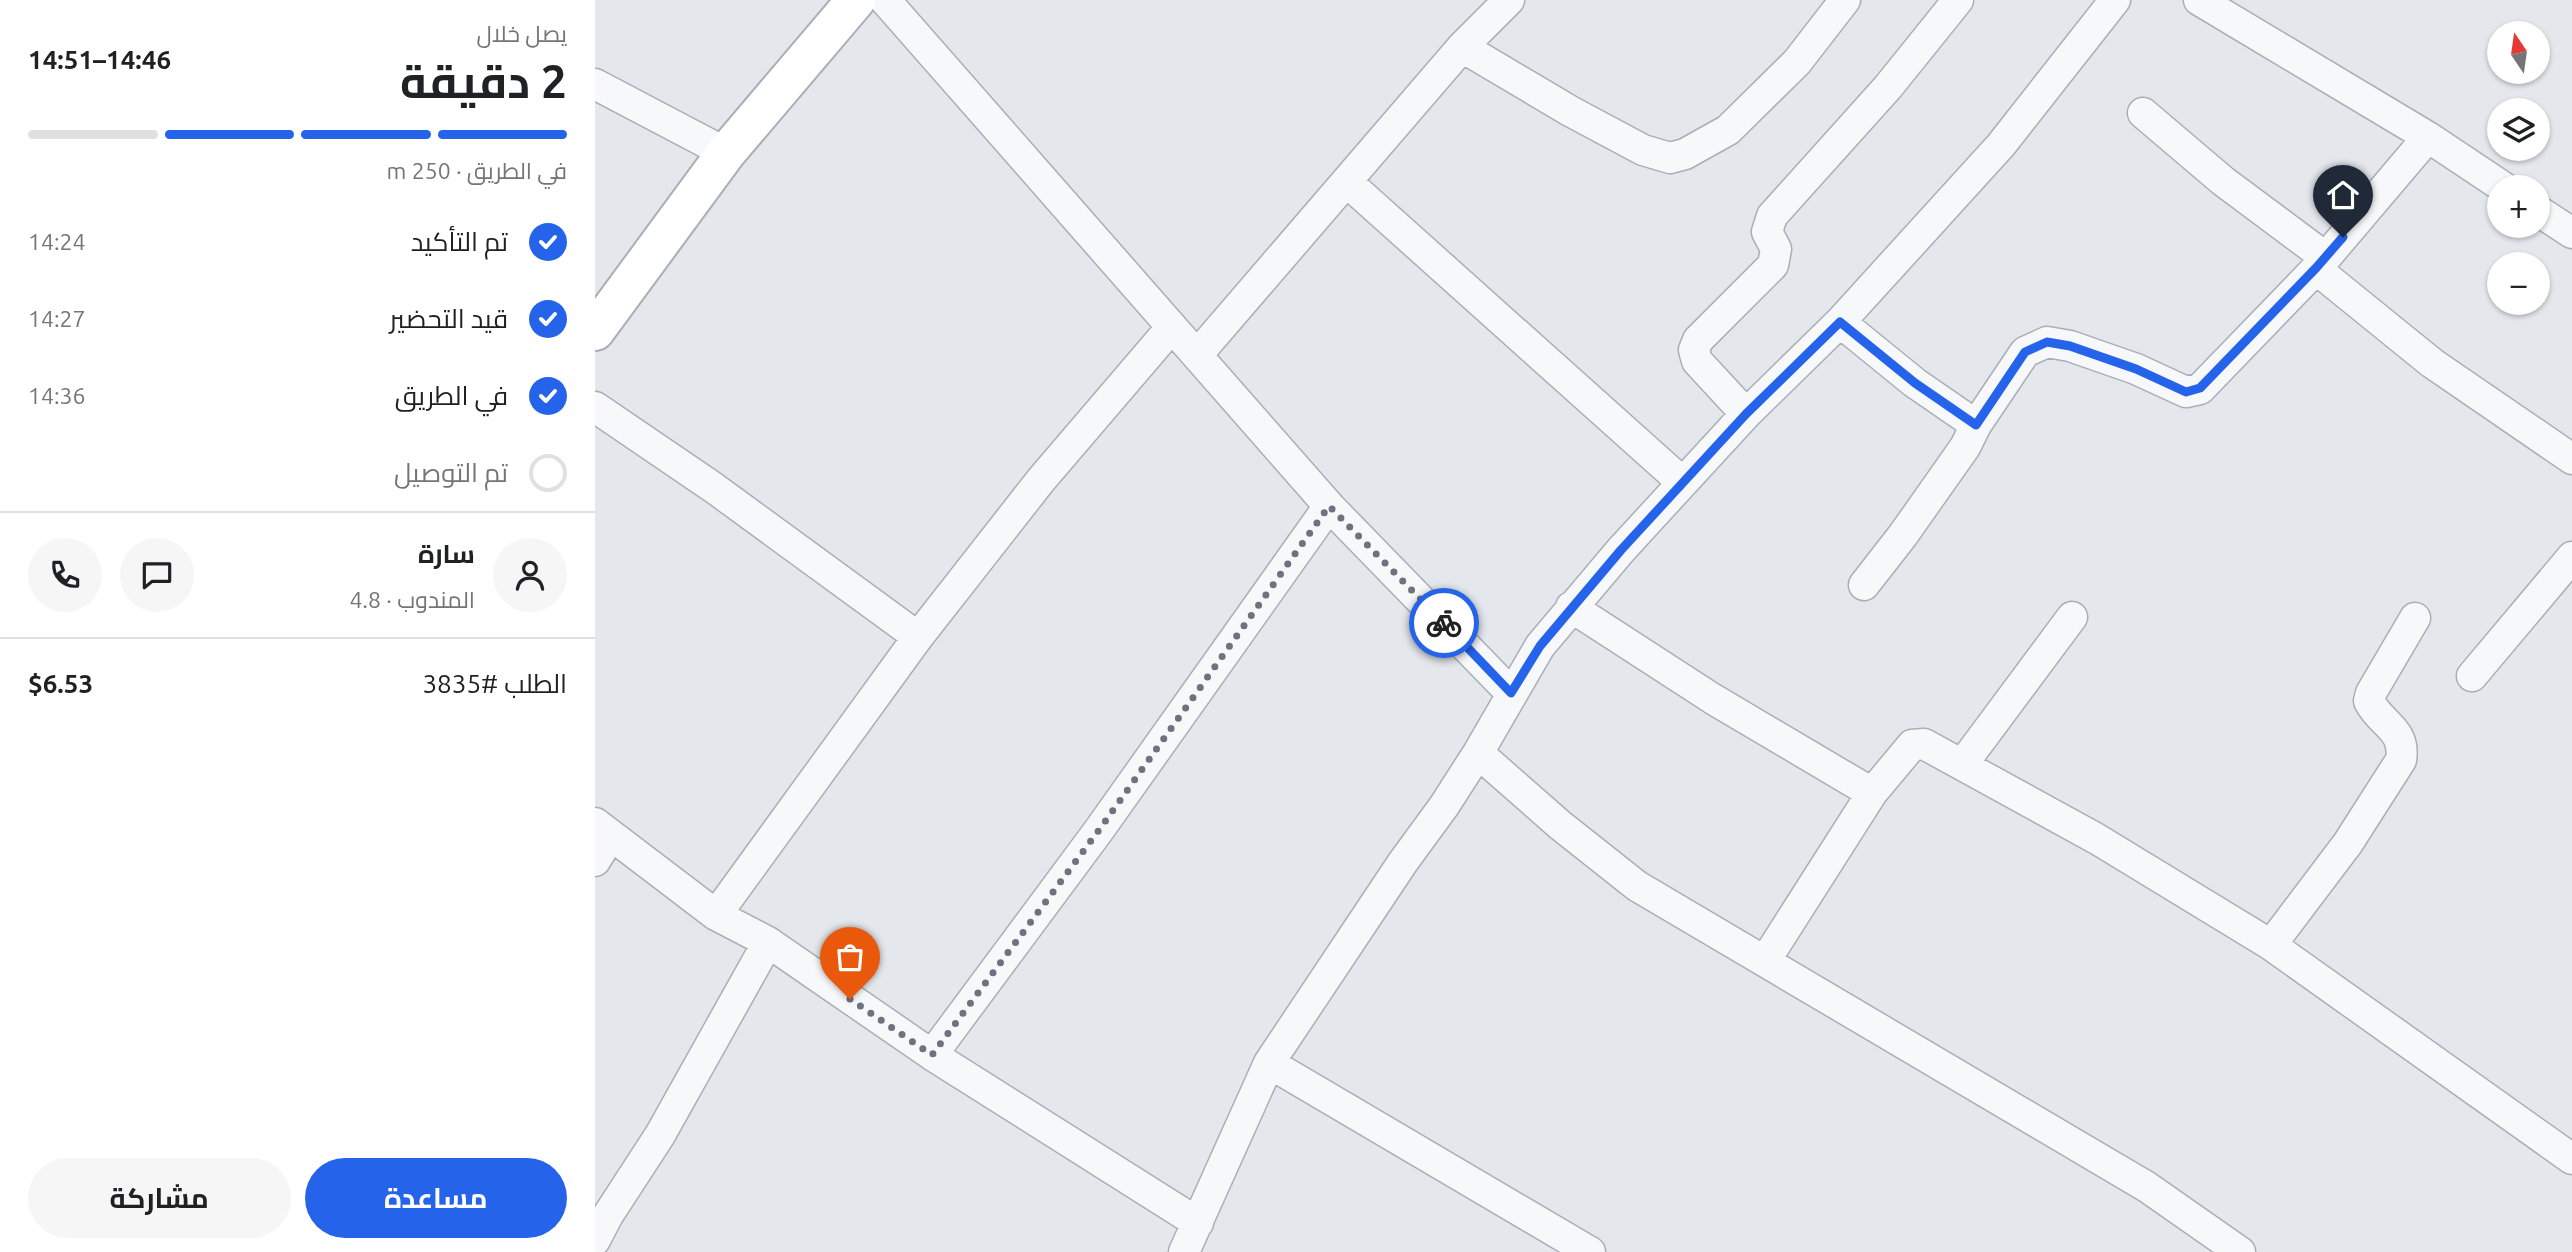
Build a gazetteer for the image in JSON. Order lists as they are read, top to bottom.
{
  "north": "top",
  "page": {
    "heading": ["2 دقيقة", "يصل خلال", "14:46–14:51"],
    "panel": [
      "سارة",
      "المندوب · 4.8",
      "الطلب #3835",
      "$6.53"
    ],
    "map_buttons": ["+", "−"],
    "bar": "في الطريق · 250 m",
    "list": [
      ["تم التأكيد", "14:24"],
      ["قيد التحضير", "14:27"],
      ["في الطريق", "14:36"],
      "تم التوصيل"
    ],
    "buttons": ["مساعدة", "مشاركة"]
  }
}
